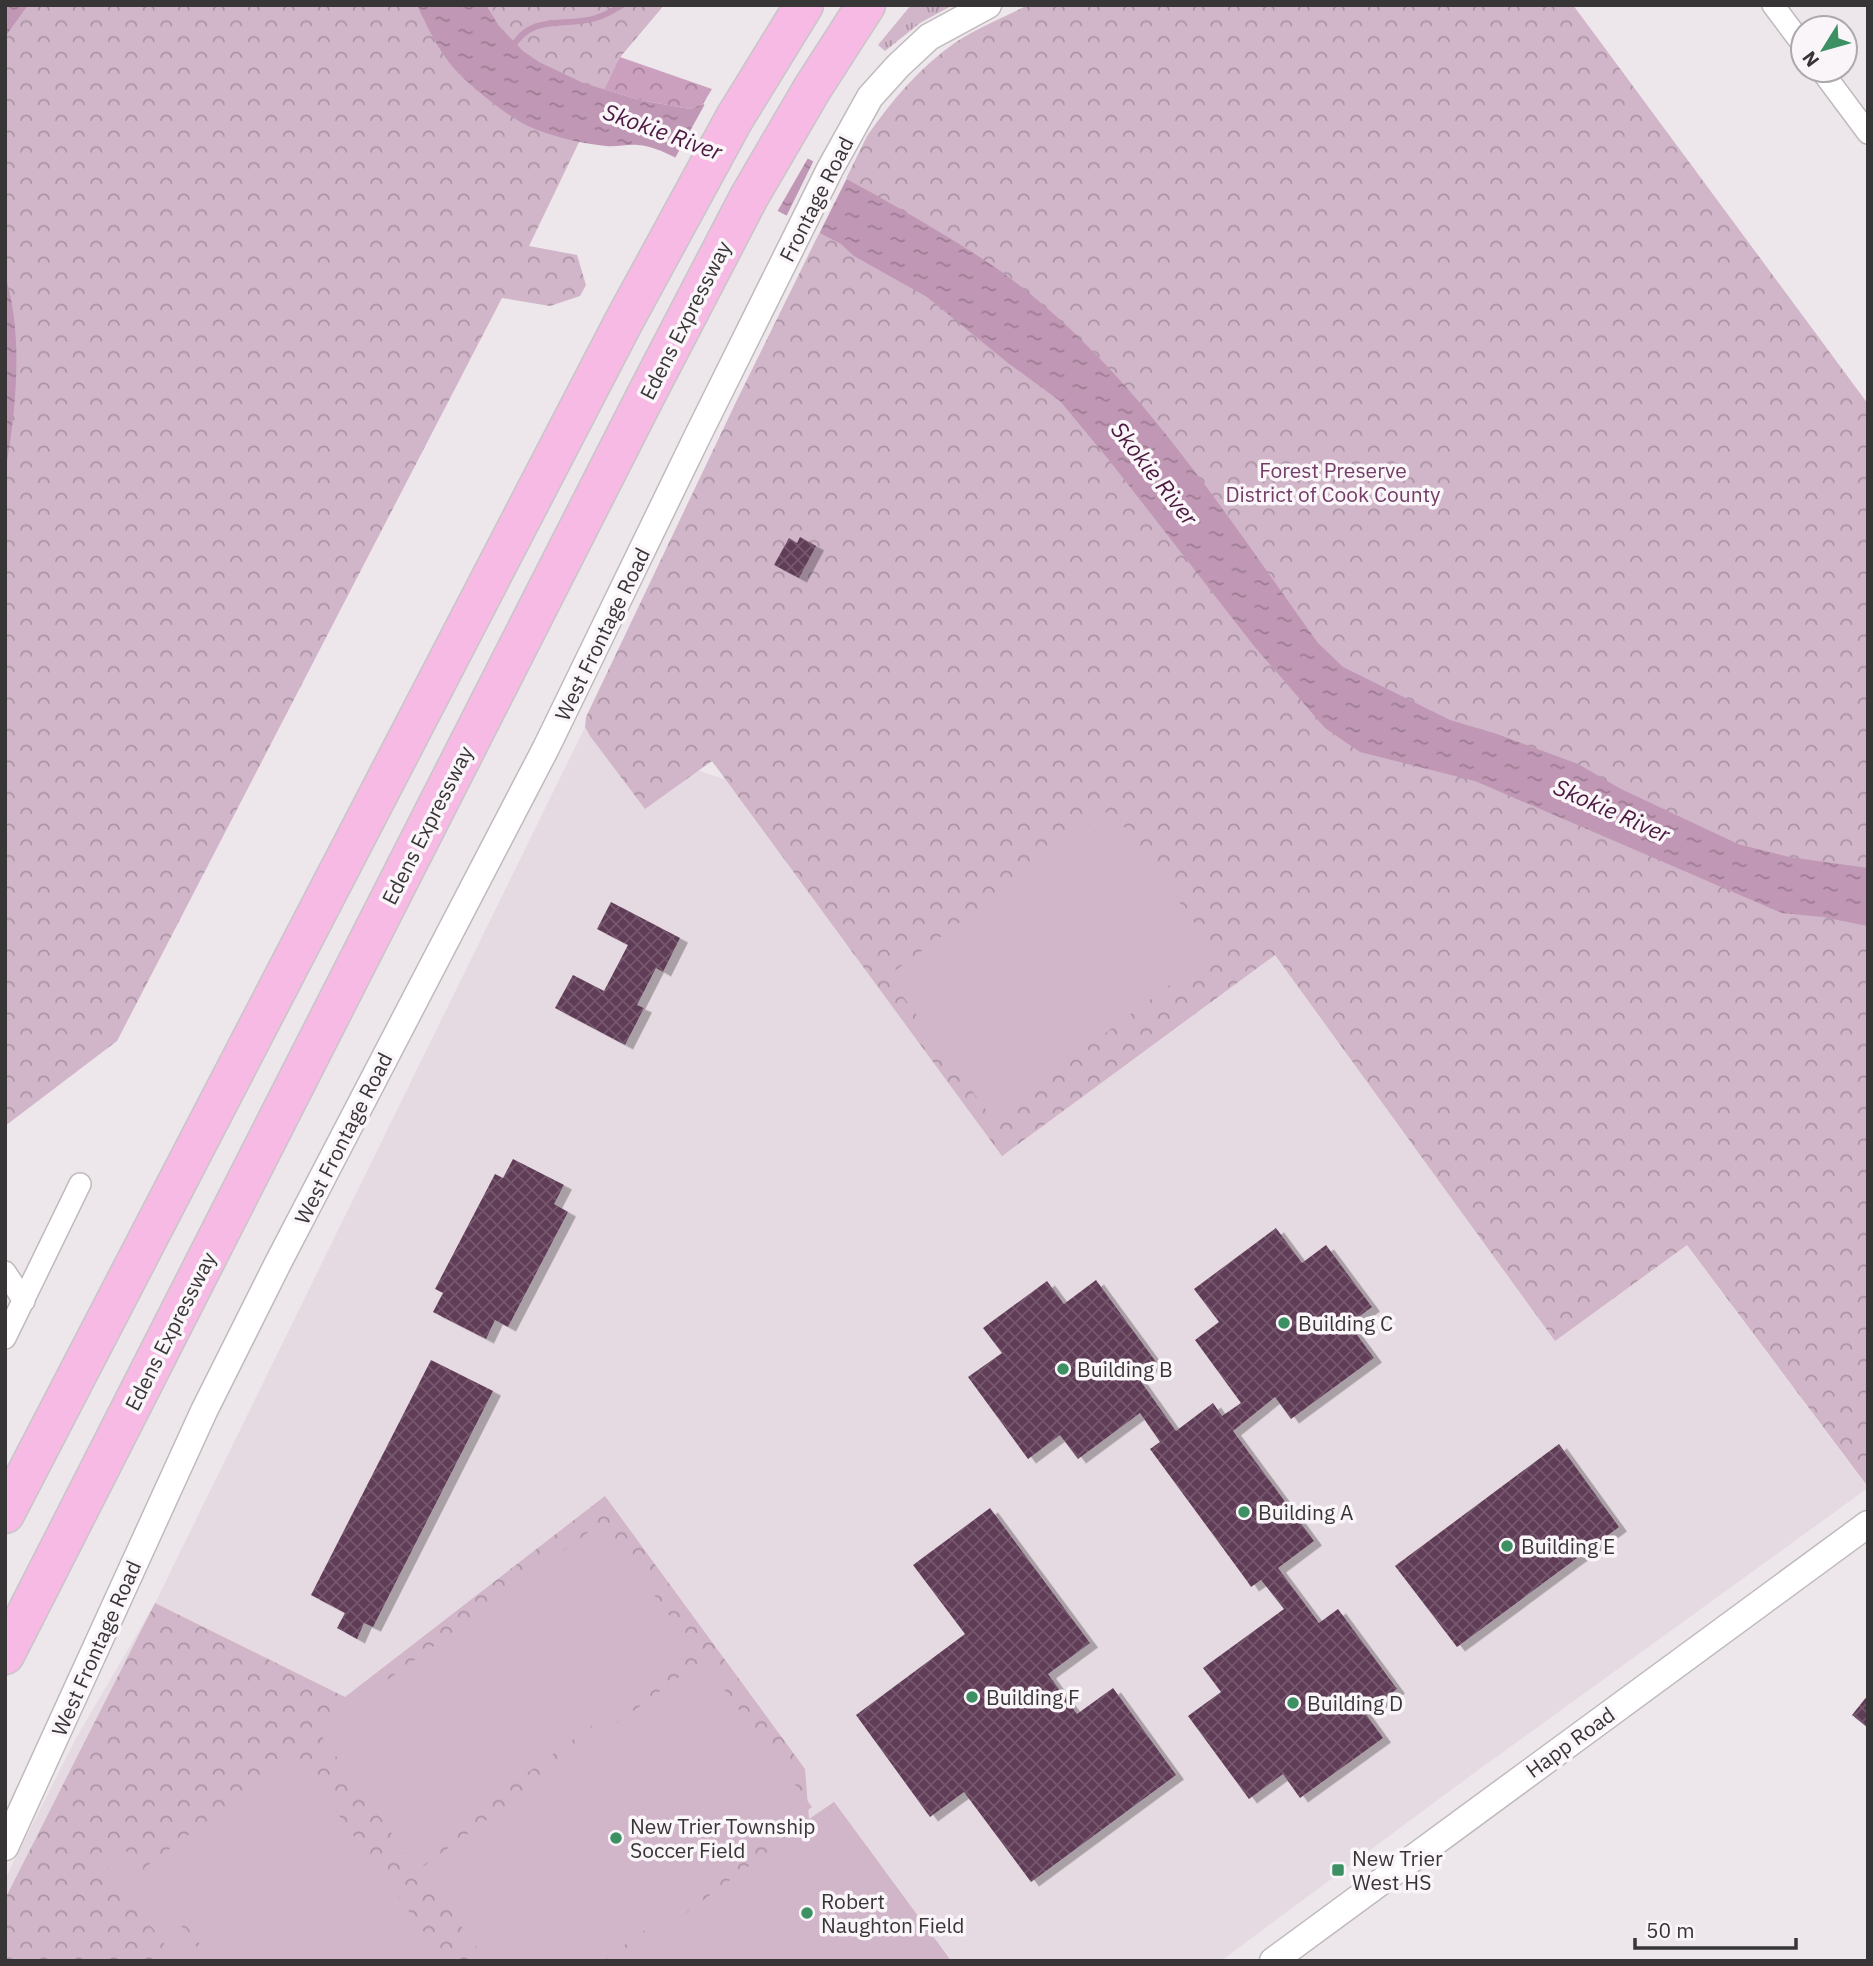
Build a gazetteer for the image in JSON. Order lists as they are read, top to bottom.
{
  "streets": {
    "highway": ["Edens Expressway"],
    "street": ["Frontage Road", "West Frontage Road", "Happ Road"]
  },
  "crossings": [
    ["Frontage Road", "West Frontage Road"]
  ],
  "water": ["Skokie River"],
  "parks": ["Forest Preserve District of Cook County"],
  "places": {
    "other": [
      "Building C",
      "Building B",
      "Building A",
      "Building E",
      "Building F",
      "Building D",
      "New Trier Township Soccer Field",
      "Robert Naughton Field"
    ],
    "transit": ["New Trier West HS"]
  },
  "scale_bar": "50 m",
  "north": "bottom left"
}
